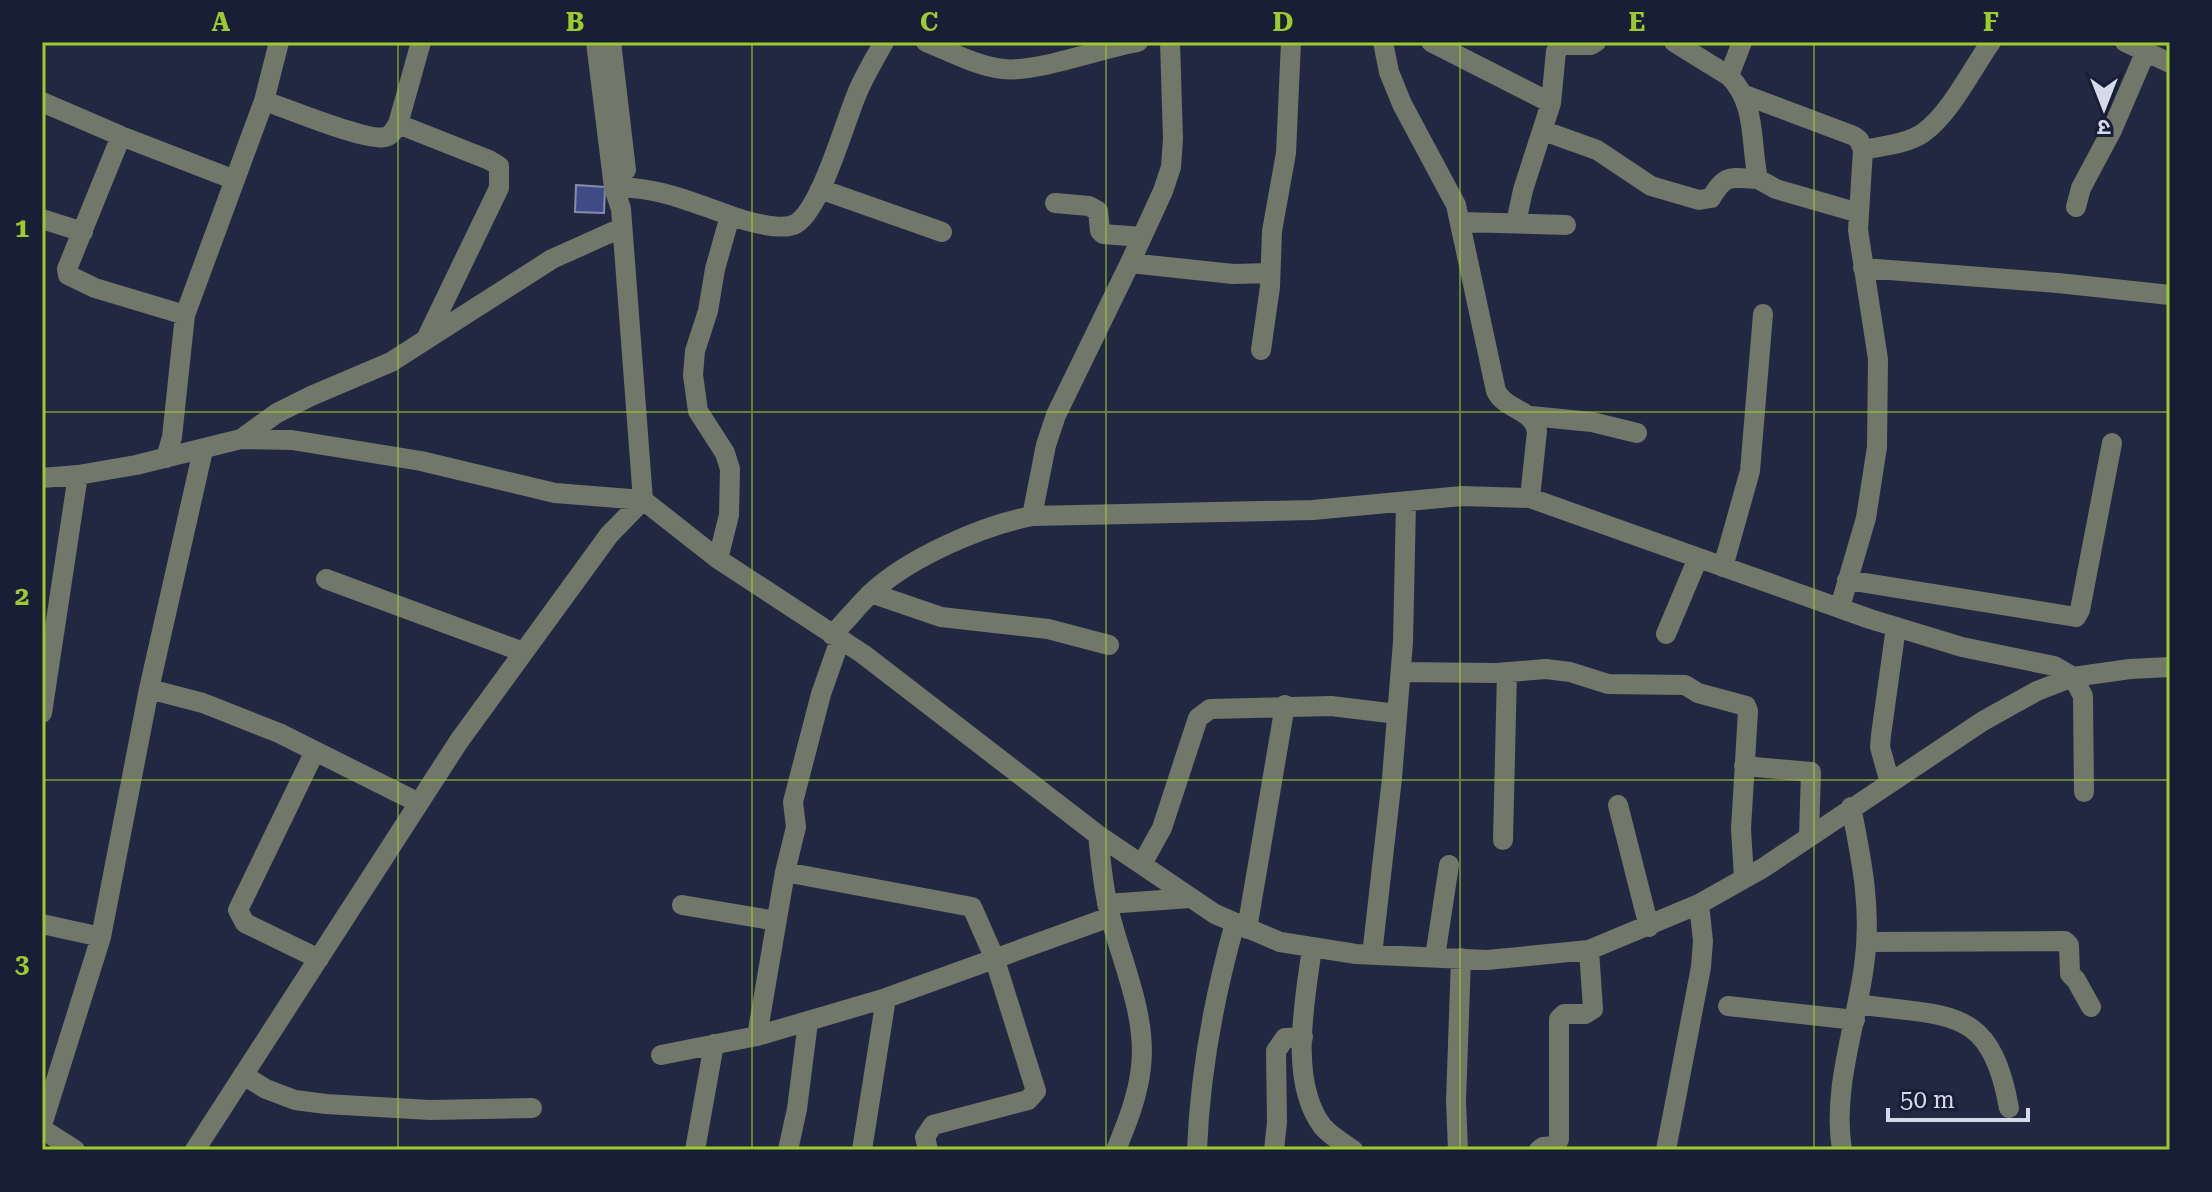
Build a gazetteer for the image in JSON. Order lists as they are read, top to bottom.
{
  "scale_bar": "50 m",
  "north": "bottom",
  "grid": {
    "columns": [
      "A",
      "B",
      "C",
      "D",
      "E",
      "F"
    ],
    "rows": ["1", "2", "3"]
  }
}
